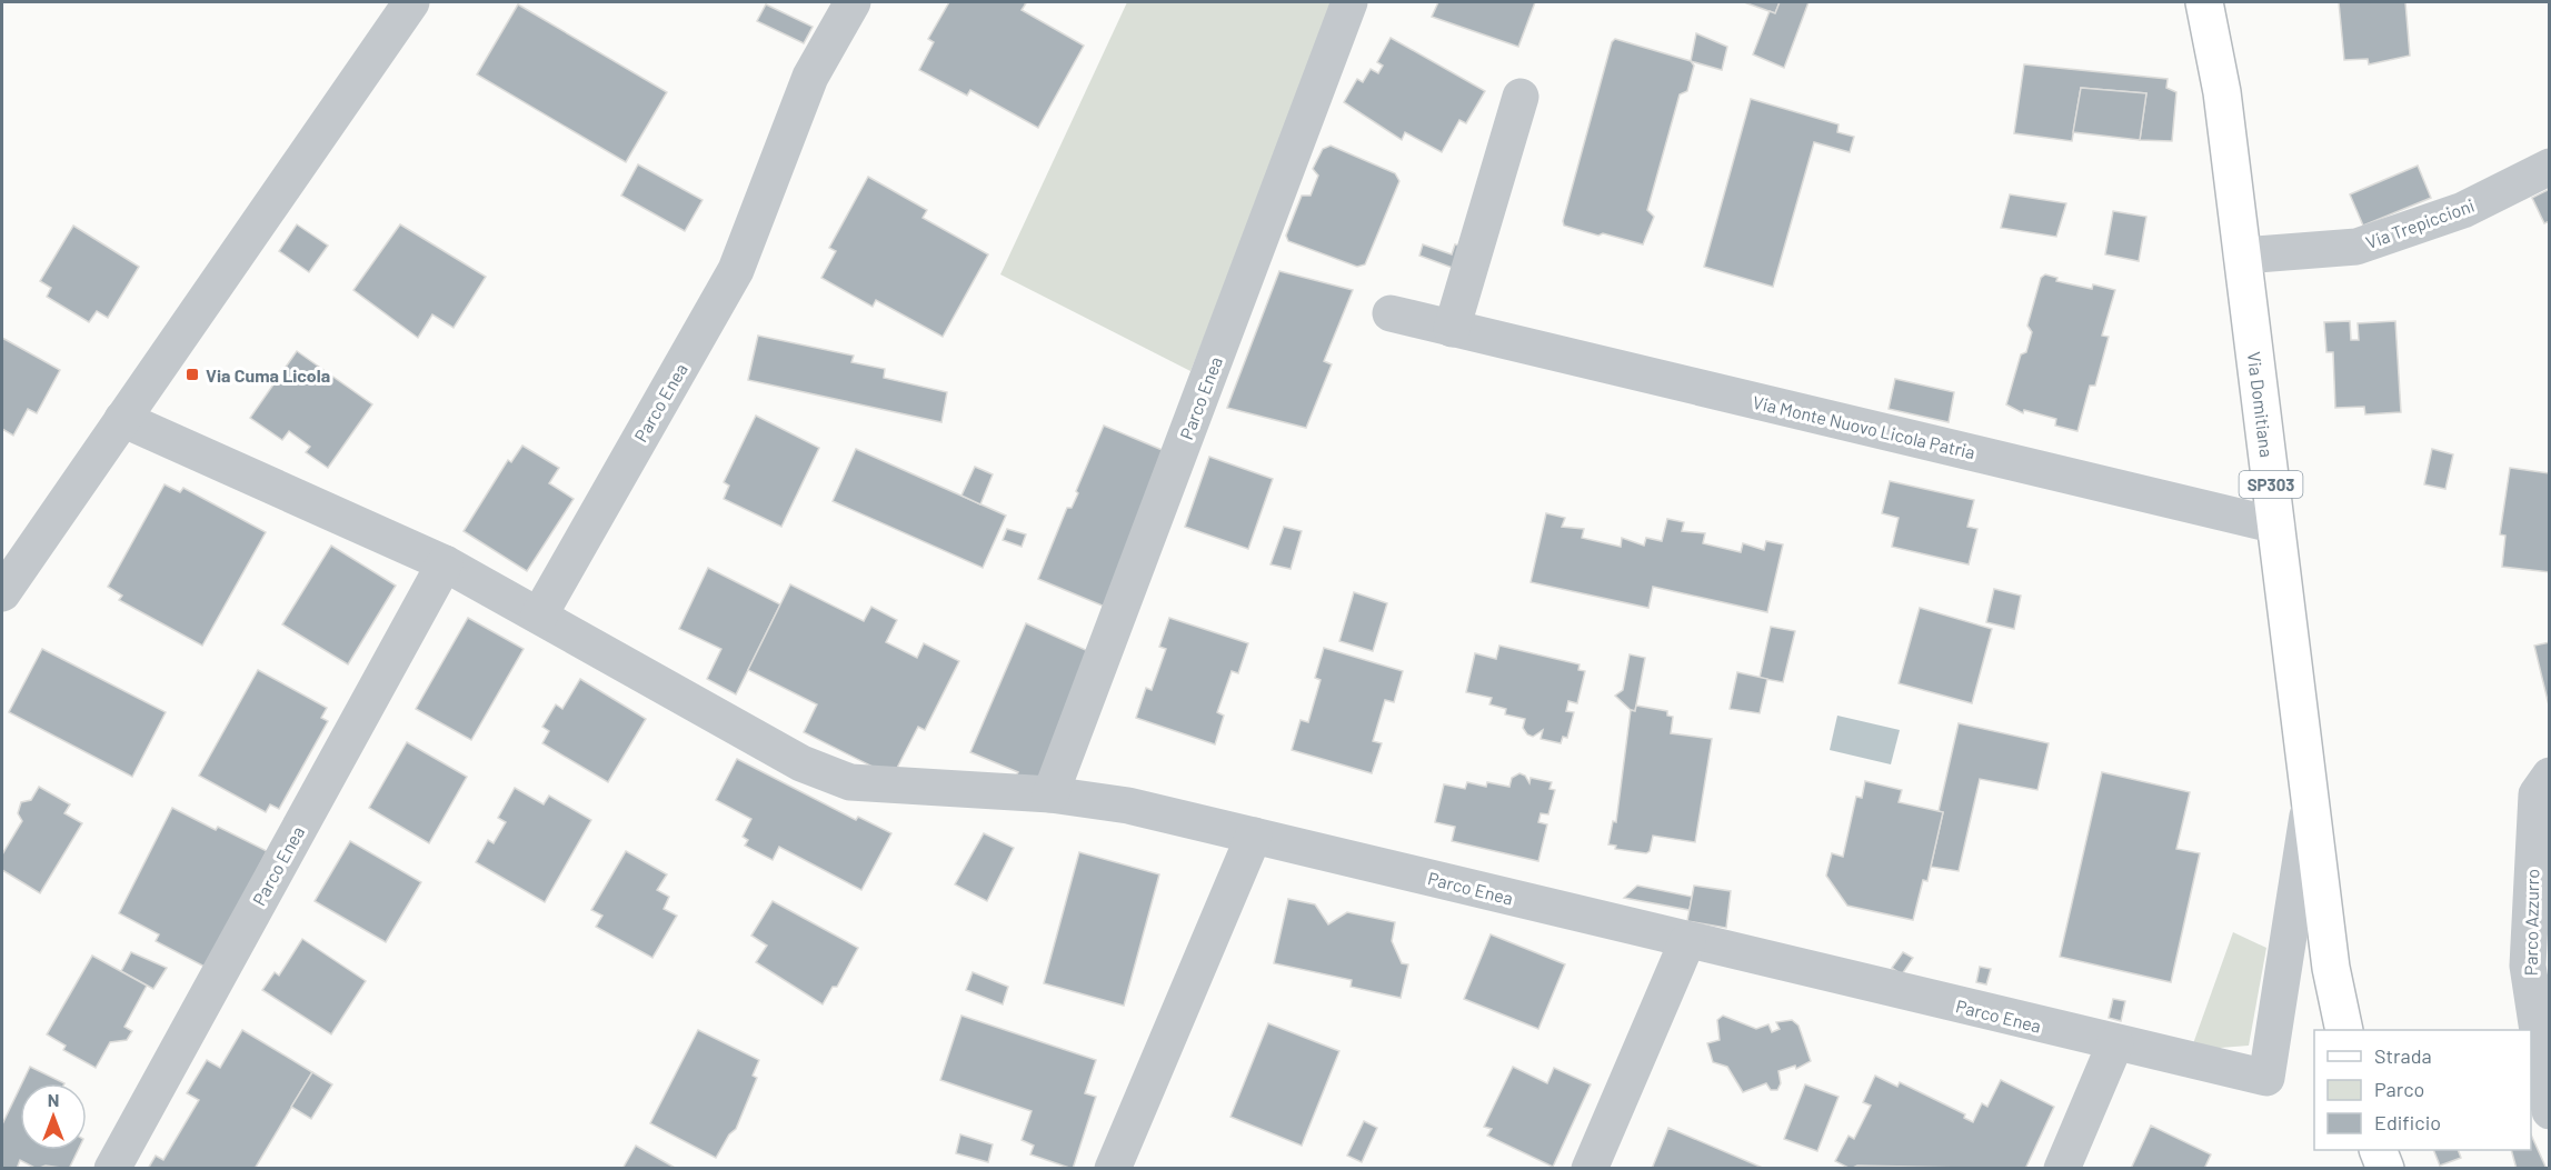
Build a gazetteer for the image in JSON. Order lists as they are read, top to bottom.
{
  "streets": {
    "main road": ["Via Domitiana", "SP303"],
    "street": [
      "Via Trepiccioni",
      "Parco Enea",
      "Via Monte Nuovo Licola Patria",
      "Parco Azzurro"
    ]
  },
  "crossings": [
    ["Via Trepiccioni", "Via Domitiana"],
    ["Parco Enea", "Via Domitiana"],
    ["Via Domitiana", "Via Monte Nuovo Licola Patria"]
  ],
  "places": {
    "transit": ["Via Cuma Licola"]
  },
  "legend": ["Strada", "Parco", "Edificio"],
  "north": "top"
}
